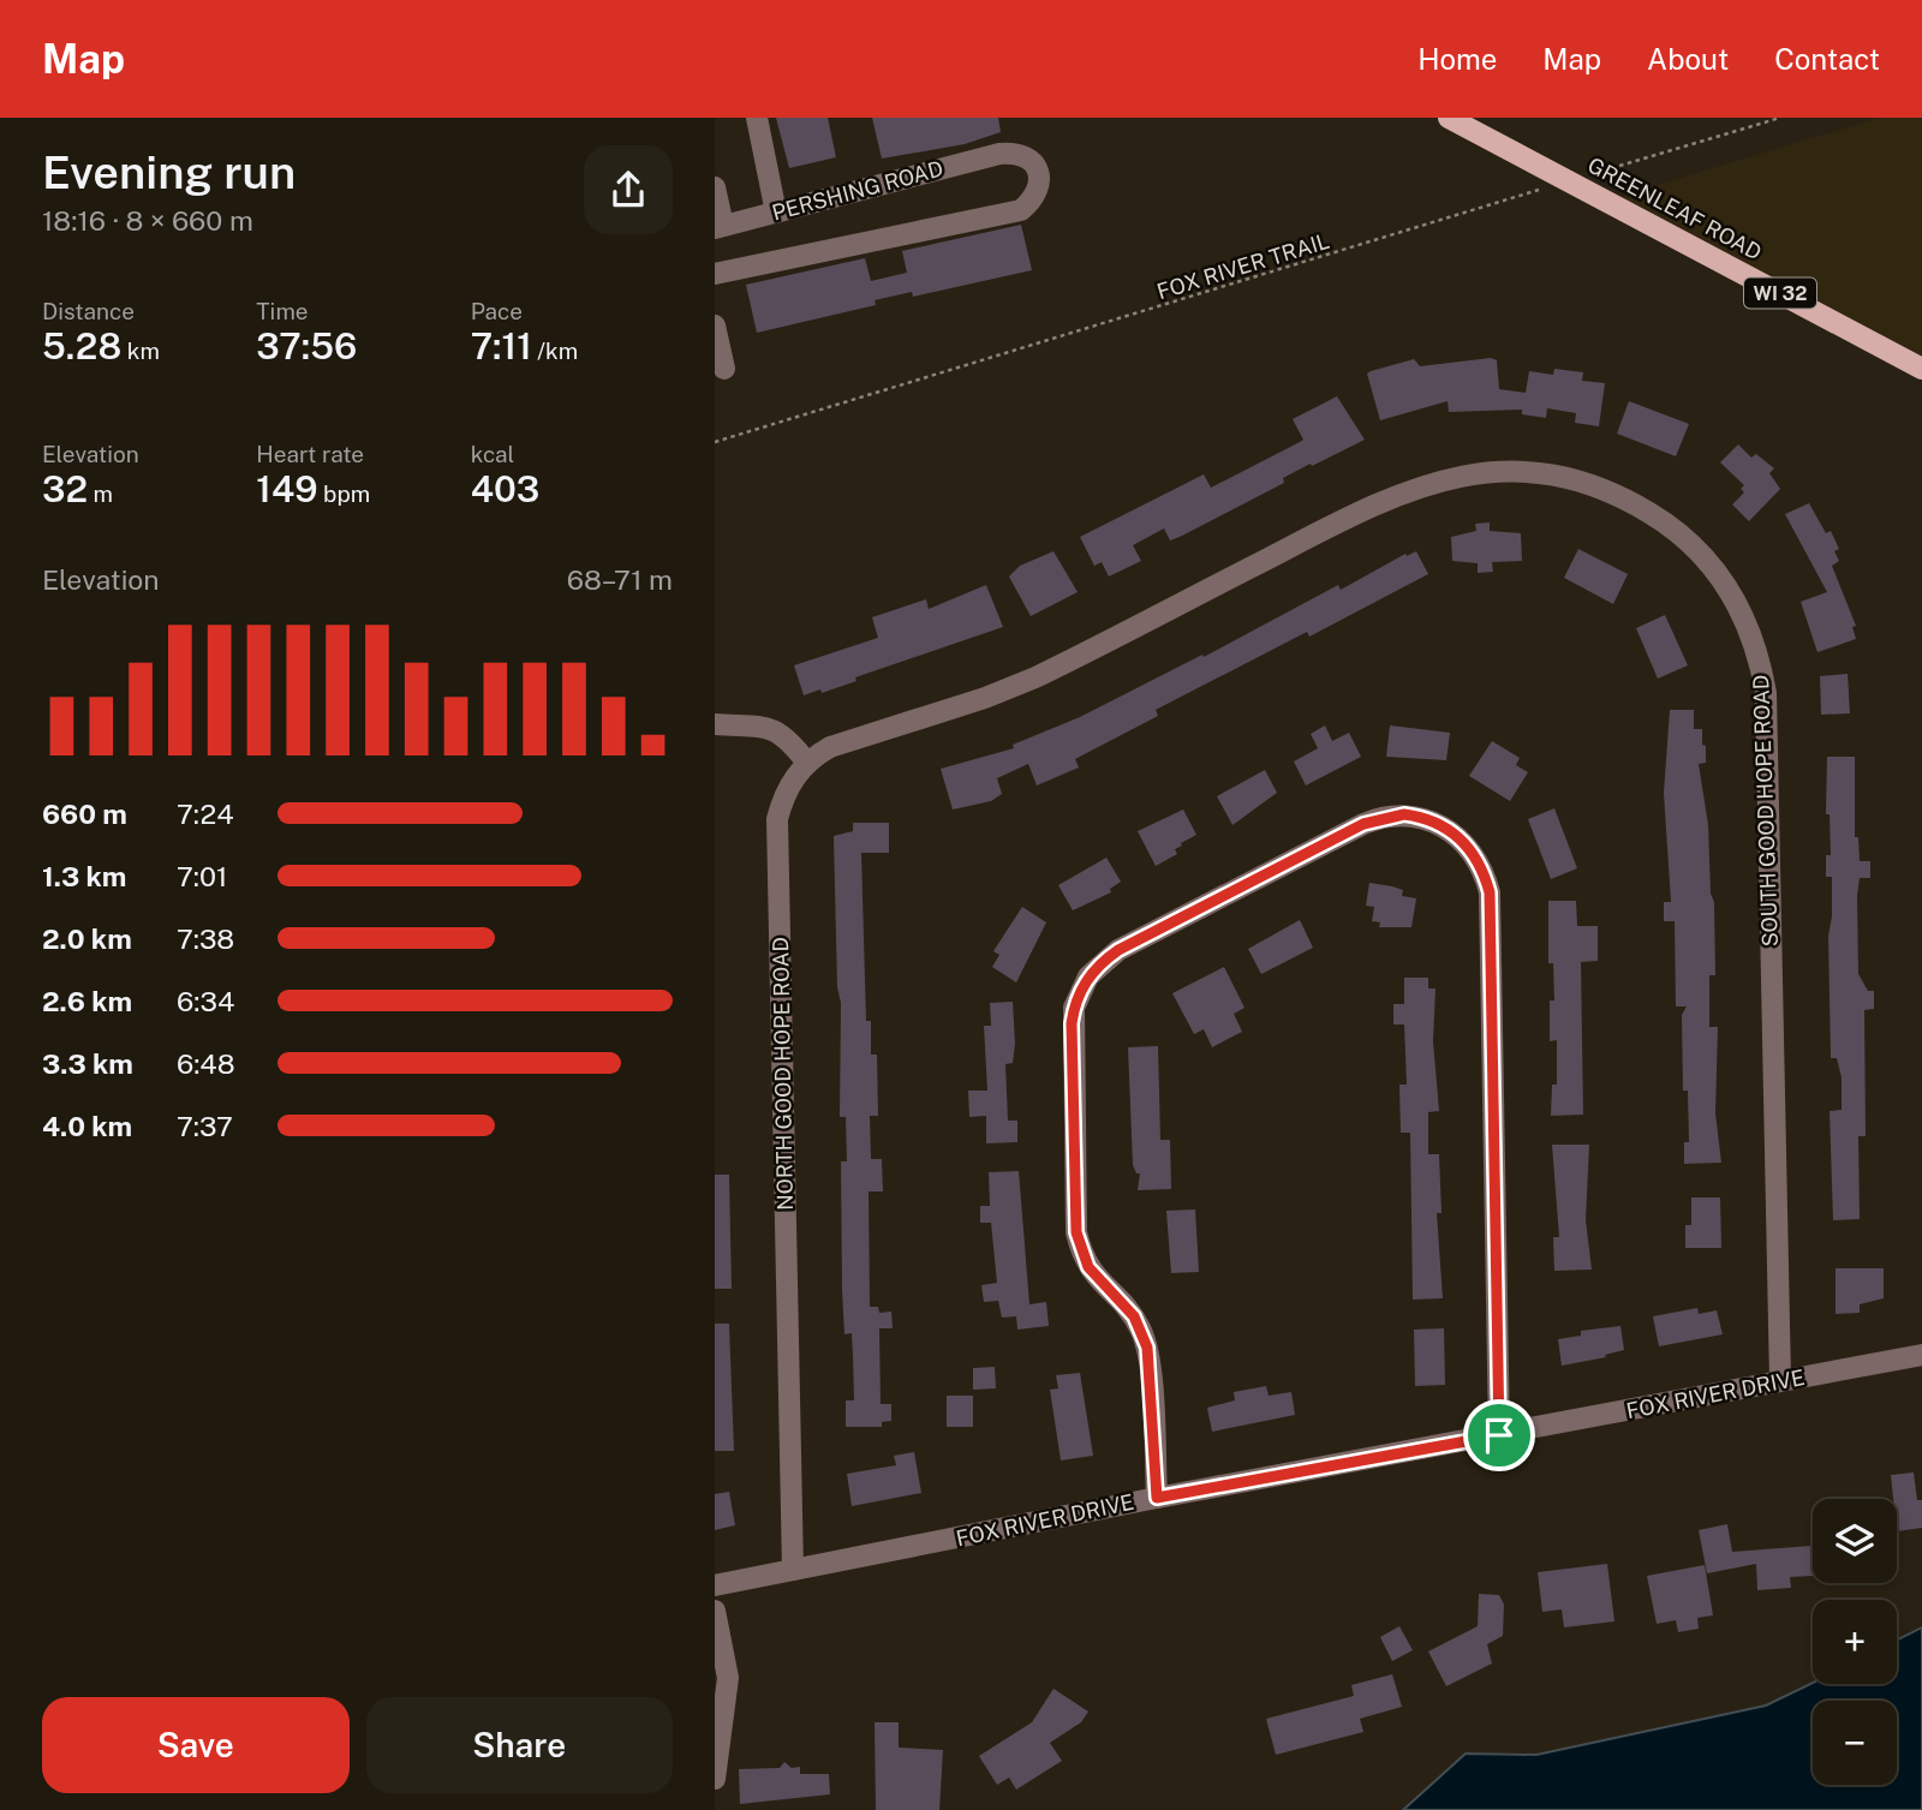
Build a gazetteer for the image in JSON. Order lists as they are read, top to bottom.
{
  "streets": {
    "main road": ["GREENLEAF ROAD", "WI 32"],
    "street": [
      "PERSHING ROAD",
      "SOUTH GOOD HOPE ROAD",
      "NORTH GOOD HOPE ROAD",
      "FOX RIVER DRIVE"
    ],
    "path": ["FOX RIVER TRAIL"]
  },
  "crossings": [
    ["SOUTH GOOD HOPE ROAD", "NORTH GOOD HOPE ROAD"],
    ["SOUTH GOOD HOPE ROAD", "FOX RIVER DRIVE"],
    ["NORTH GOOD HOPE ROAD", "FOX RIVER DRIVE"]
  ],
  "page": {
    "header": "Map",
    "nav": [
      "Home",
      "Map",
      "About",
      "Contact"
    ],
    "heading": ["Evening run", "18:16 · 8 × 660 m"],
    "stats": [
      ["Distance", "5.28 km"],
      ["Time", "37:56"],
      ["Pace", "7:11 /km"],
      ["Elevation", "32 m"],
      ["Heart rate", "149 bpm"],
      ["kcal", "403"]
    ],
    "chart": ["Elevation", "68–71 m"],
    "list": [
      {
        "name": "660 m",
        "note": "7:24"
      },
      {
        "name": "1.3 km",
        "note": "7:01"
      },
      {
        "name": "2.0 km",
        "note": "7:38"
      },
      {
        "name": "2.6 km",
        "note": "6:34"
      },
      {
        "name": "3.3 km",
        "note": "6:48"
      },
      {
        "name": "4.0 km",
        "note": "7:37"
      }
    ],
    "map_buttons": ["+", "−"],
    "buttons": ["Save", "Share"]
  }
}
